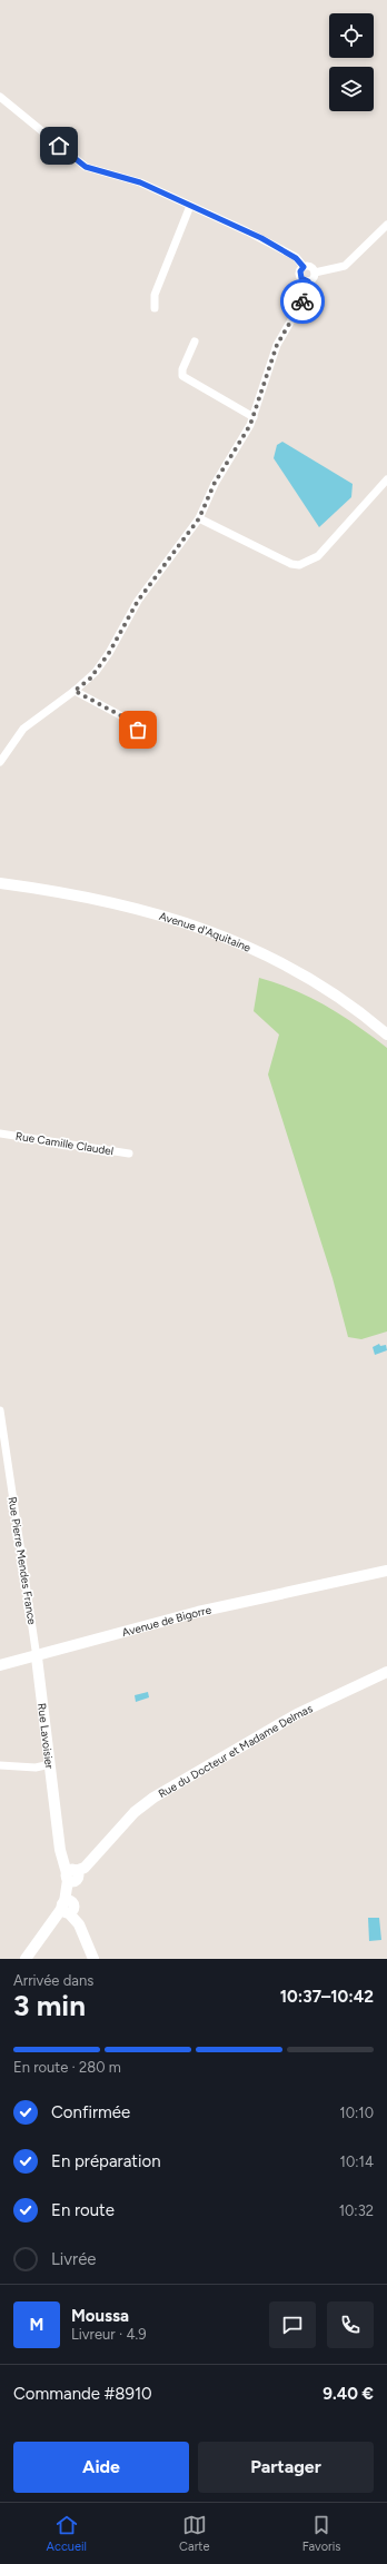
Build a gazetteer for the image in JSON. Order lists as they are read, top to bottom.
{
  "streets": {
    "street": [
      "Avenue d'Aquitaine",
      "Rue Camille Claudel",
      "Rue Pierre Mendes France",
      "Avenue de Bigorre",
      "Rue Lavoisier",
      "Rue du Docteur et Madame Delmas"
    ]
  },
  "crossings": [
    ["Rue Pierre Mendes France", "Avenue de Bigorre"],
    ["Rue Pierre Mendes France", "Rue Lavoisier"],
    ["Avenue de Bigorre", "Rue Lavoisier"],
    ["Rue Lavoisier", "Rue du Docteur et Madame Delmas"]
  ],
  "page": {
    "heading": ["3 min", "Arrivée dans", "10:37–10:42"],
    "panel": [
      "Moussa",
      "Livreur · 4.9",
      "Commande #8910",
      "9.40 €"
    ],
    "bar": "En route · 280 m",
    "list": [
      ["Confirmée", "10:10"],
      ["En préparation", "10:14"],
      ["En route", "10:32"],
      "Livrée"
    ],
    "round": "M",
    "buttons": ["Aide", "Partager"],
    "tabs": ["Accueil", "Carte", "Favoris"]
  }
}
